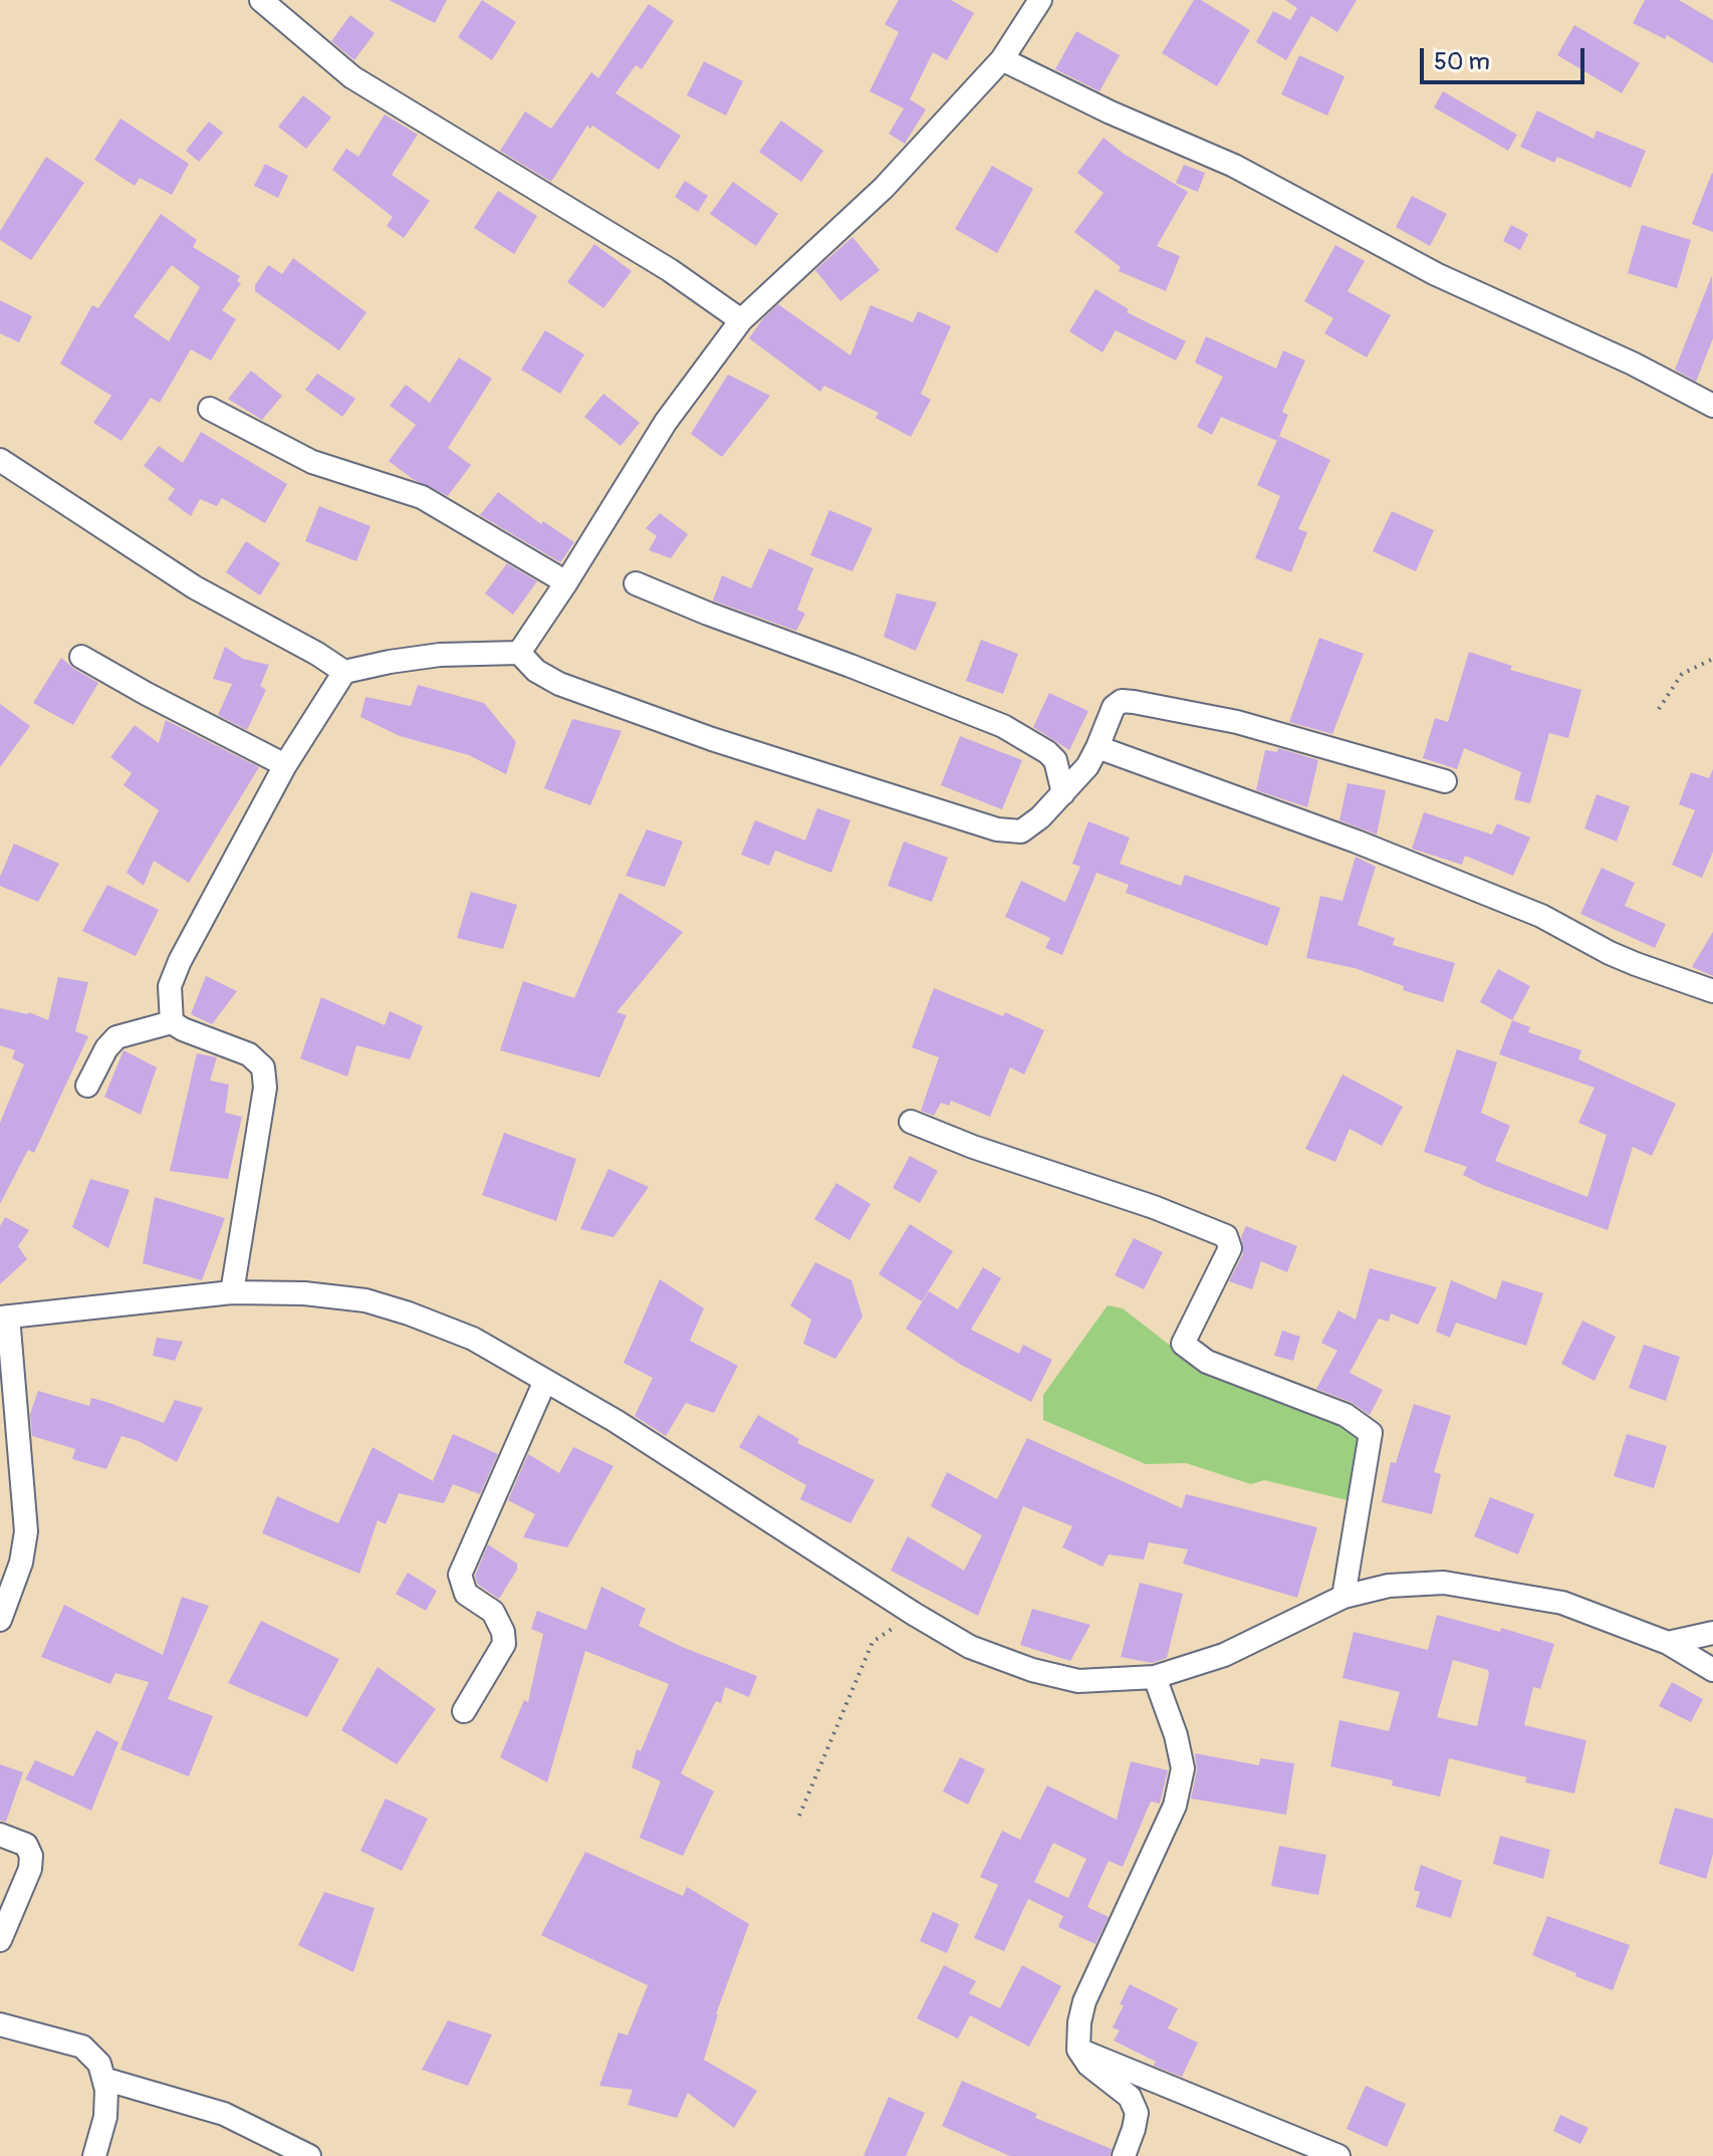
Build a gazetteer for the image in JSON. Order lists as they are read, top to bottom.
{
  "scale_bar": "50 m"
}
